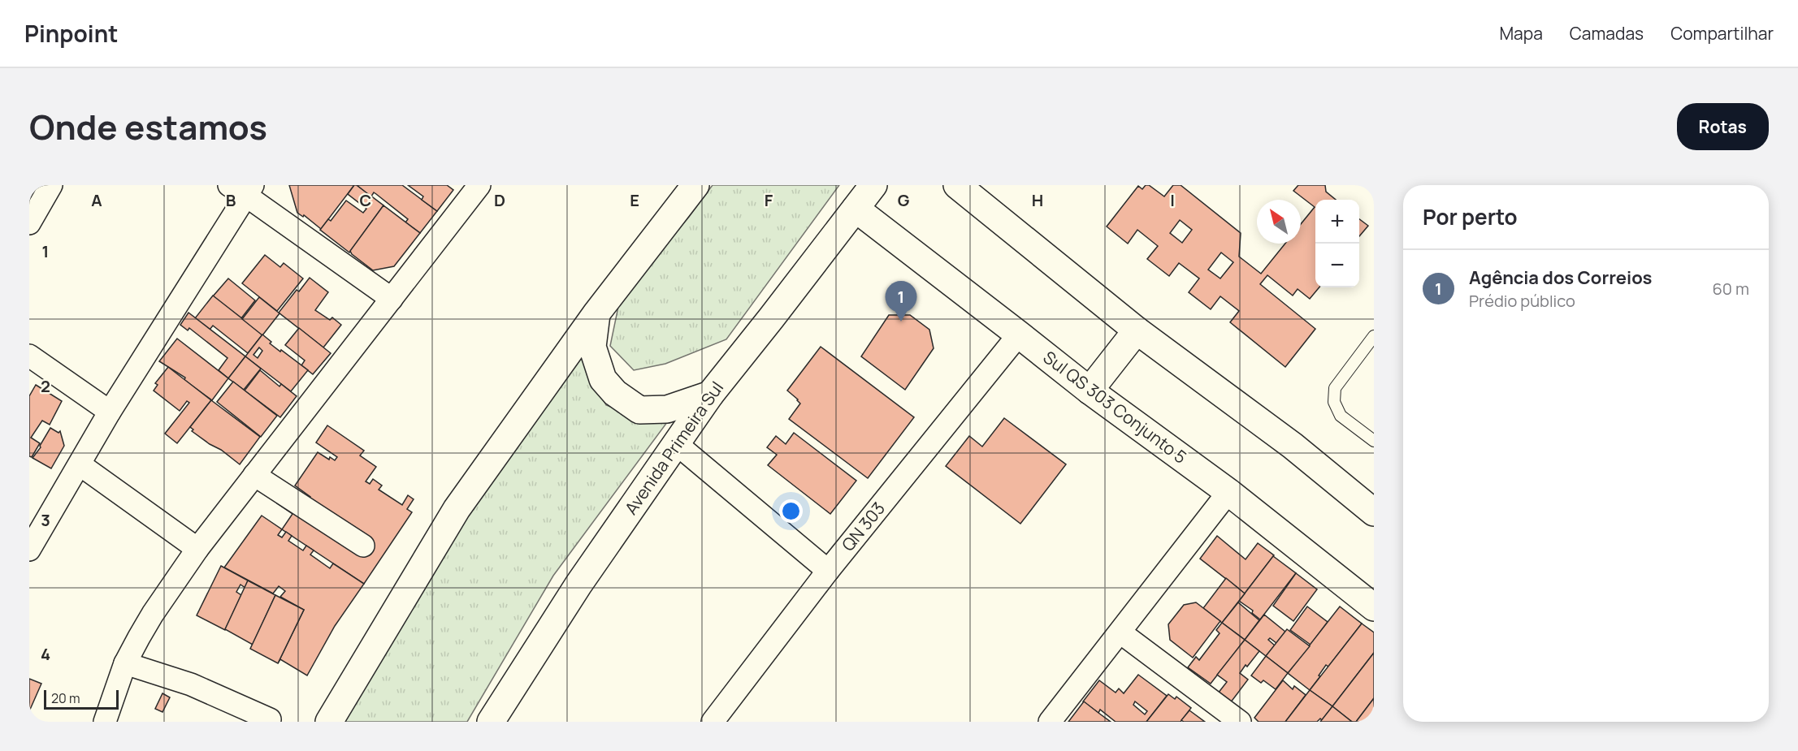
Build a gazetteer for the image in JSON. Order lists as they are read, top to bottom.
{
  "streets": {
    "main road": ["Sul QS 303 Conjunto 5", "Avenida Primeira Sul"],
    "street": ["QN 303"]
  },
  "crossings": [
    ["Sul QS 303 Conjunto 5", "Avenida Primeira Sul"],
    ["Sul QS 303 Conjunto 5", "QN 303"]
  ],
  "scale_bar": "20 m",
  "north": "top left",
  "page": {
    "header": "Pinpoint",
    "nav": ["Mapa", "Camadas", "Compartilhar"],
    "title": "Onde estamos",
    "buttons": "Rotas",
    "heading": "Por perto",
    "map_buttons": ["+", "−"],
    "list": [
      {
        "mark": "1",
        "name": "Agência dos Correios",
        "note": "Prédio público",
        "value": "60 m"
      }
    ],
    "pins": "1",
    "scale": "20 m"
  },
  "grid": {
    "columns": [
      "A",
      "B",
      "C",
      "D",
      "E",
      "F",
      "G",
      "H",
      "I"
    ],
    "rows": [
      "1",
      "2",
      "3",
      "4"
    ]
  }
}
